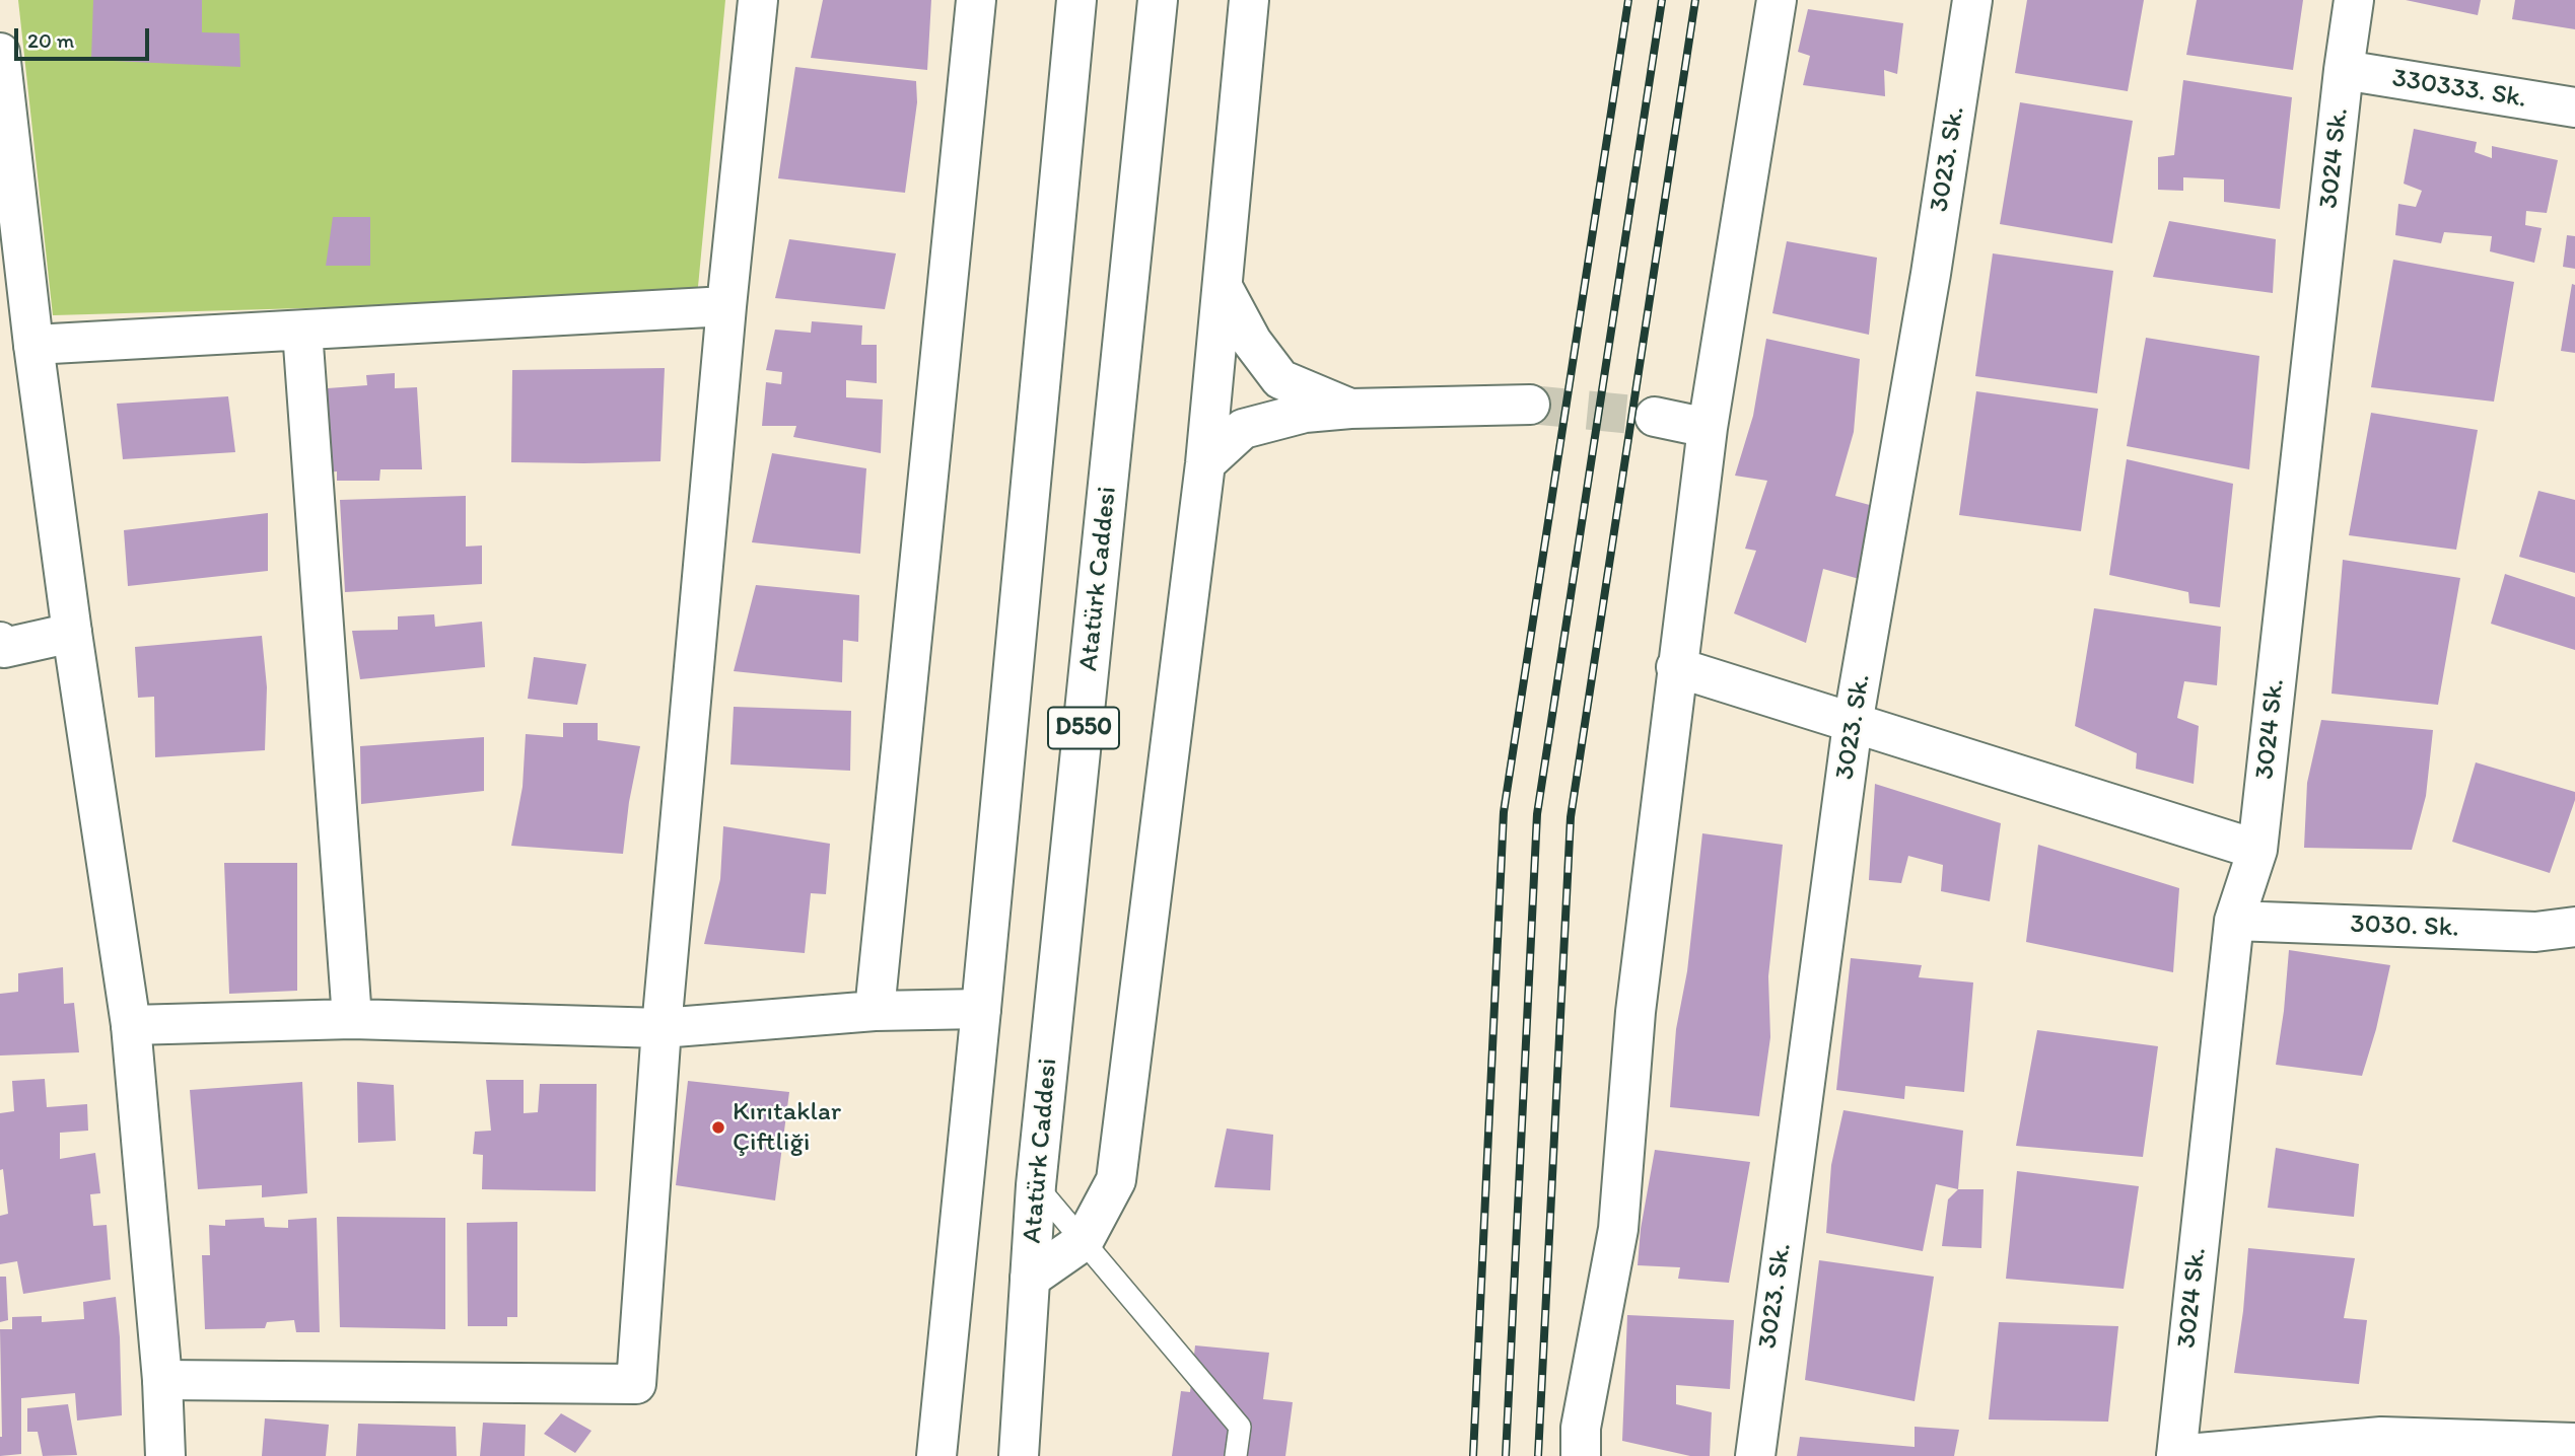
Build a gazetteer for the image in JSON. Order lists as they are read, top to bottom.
{
  "streets": {
    "main road": [
      "330333. Sk.",
      "3024 Sk.",
      "3023. Sk.",
      "Atatürk Caddesi",
      "D550",
      "3030. Sk."
    ]
  },
  "crossings": [
    ["330333. Sk.", "3024 Sk."],
    ["3024 Sk.", "3030. Sk."]
  ],
  "places": ["Kırıtaklar Çiftliği"],
  "scale_bar": "20 m"
}
